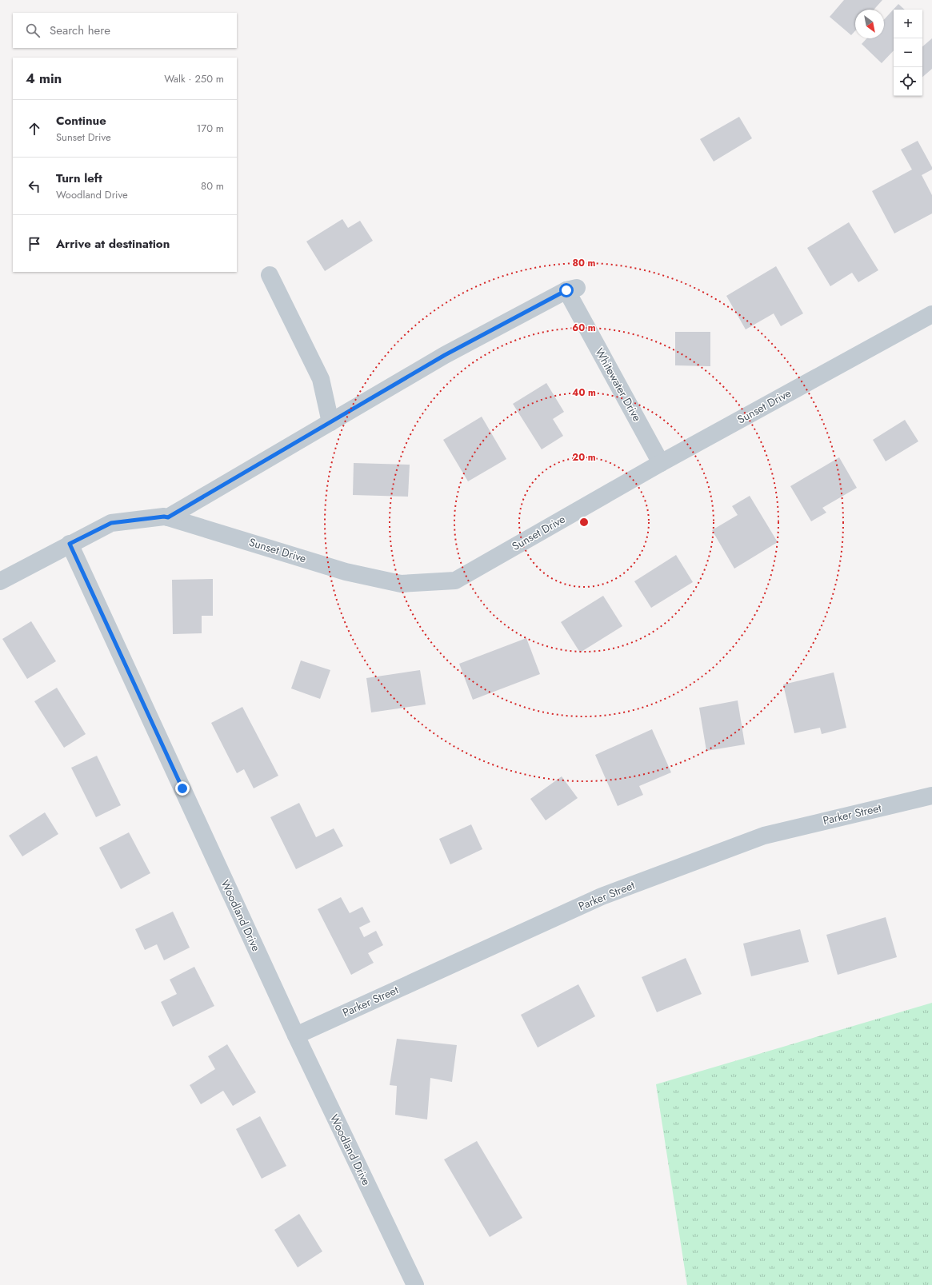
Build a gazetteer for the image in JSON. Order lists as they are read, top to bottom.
{
  "streets": {
    "street": [
      "Whitewater Drive",
      "Sunset Drive",
      "Parker Street",
      "Woodland Drive"
    ]
  },
  "crossings": [
    ["Whitewater Drive", "Sunset Drive"],
    ["Sunset Drive", "Woodland Drive"],
    ["Parker Street", "Woodland Drive"]
  ],
  "north": "bottom right",
  "page": {
    "map_buttons": ["+", "−"],
    "search": "Search here",
    "heading": ["4 min", "Walk · 250 m"],
    "list": [
      ["Continue", "Sunset Drive", "170 m"],
      ["Turn left", "Woodland Drive", "80 m"],
      "Arrive at destination"
    ]
  },
  "rings": [
    "80 m",
    "60 m",
    "40 m",
    "20 m"
  ]
}
